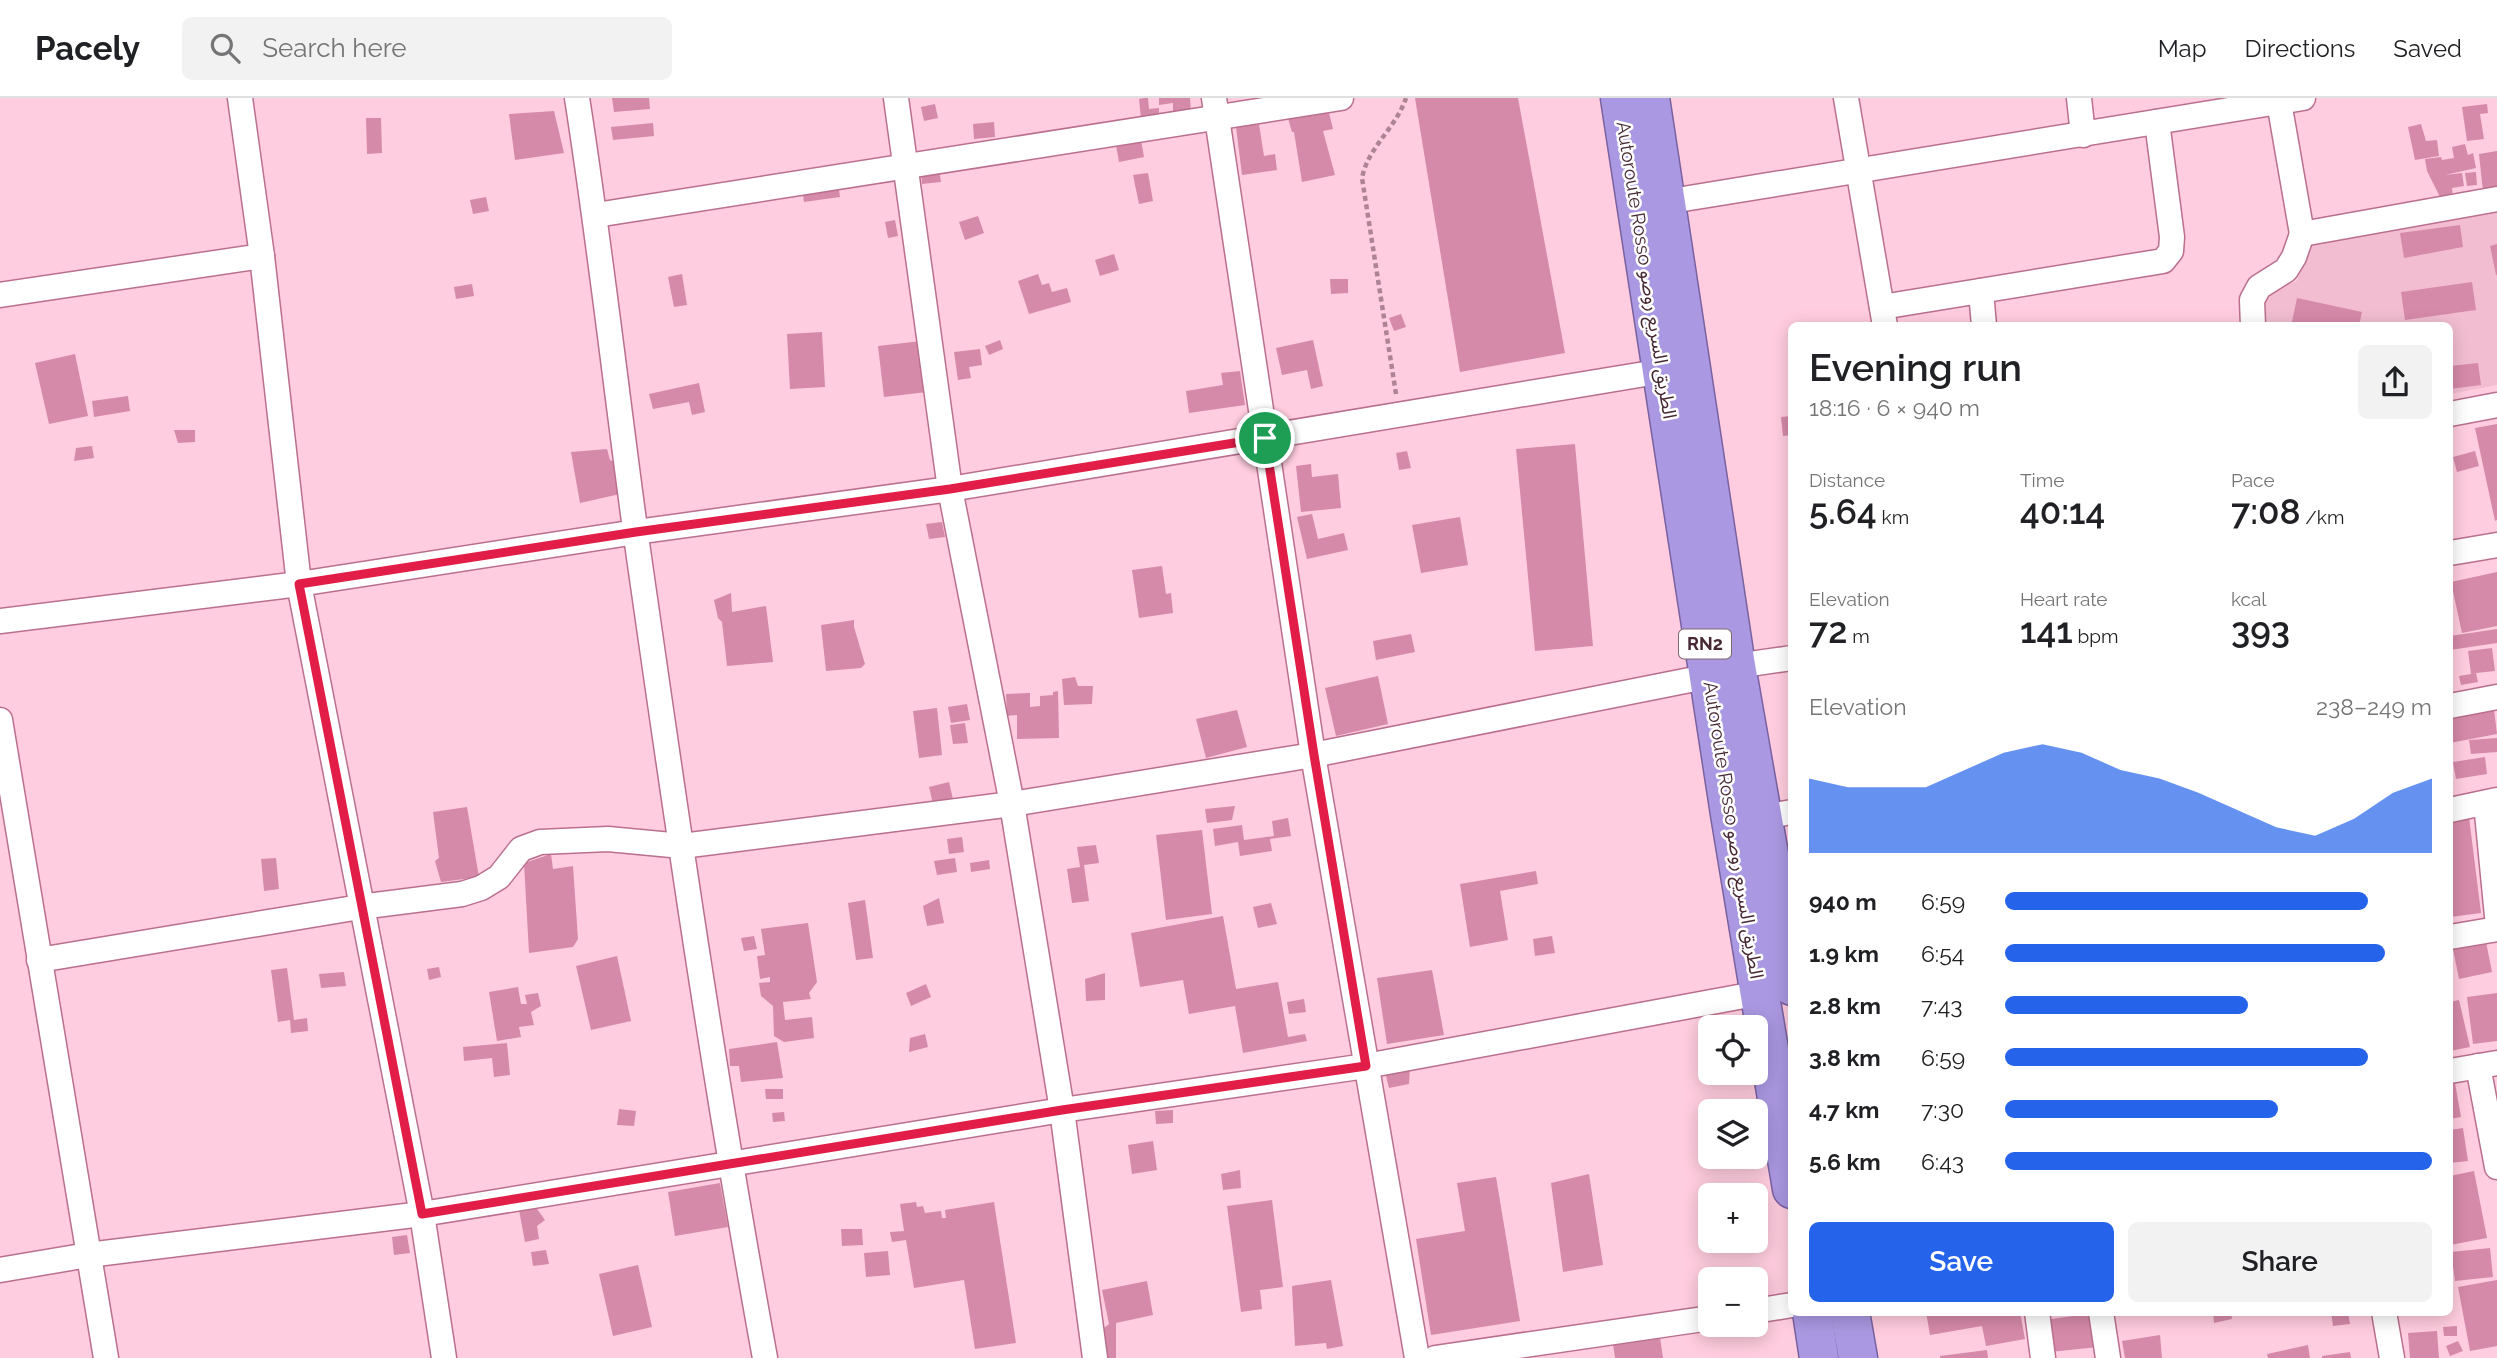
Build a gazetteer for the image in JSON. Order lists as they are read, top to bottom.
{
  "streets": {
    "highway": ["Autoroute Rosso الطريق السريع روصو", "RN2"]
  },
  "page": {
    "header": "Pacely",
    "search": "Search here",
    "nav": ["Map", "Directions", "Saved"],
    "heading": ["Evening run", "18:16 · 6 × 940 m"],
    "stats": [
      ["Distance", "5.64 km"],
      ["Time", "40:14"],
      ["Pace", "7:08 /km"],
      ["Elevation", "72 m"],
      ["Heart rate", "141 bpm"],
      ["kcal", "393"]
    ],
    "chart": ["Elevation", "238–249 m"],
    "list": [
      {
        "name": "940 m",
        "note": "6:59"
      },
      {
        "name": "1.9 km",
        "note": "6:54"
      },
      {
        "name": "2.8 km",
        "note": "7:43"
      },
      {
        "name": "3.8 km",
        "note": "6:59"
      },
      {
        "name": "4.7 km",
        "note": "7:30"
      },
      {
        "name": "5.6 km",
        "note": "6:43"
      }
    ],
    "map_buttons": ["+", "−"],
    "buttons": ["Save", "Share"]
  }
}
